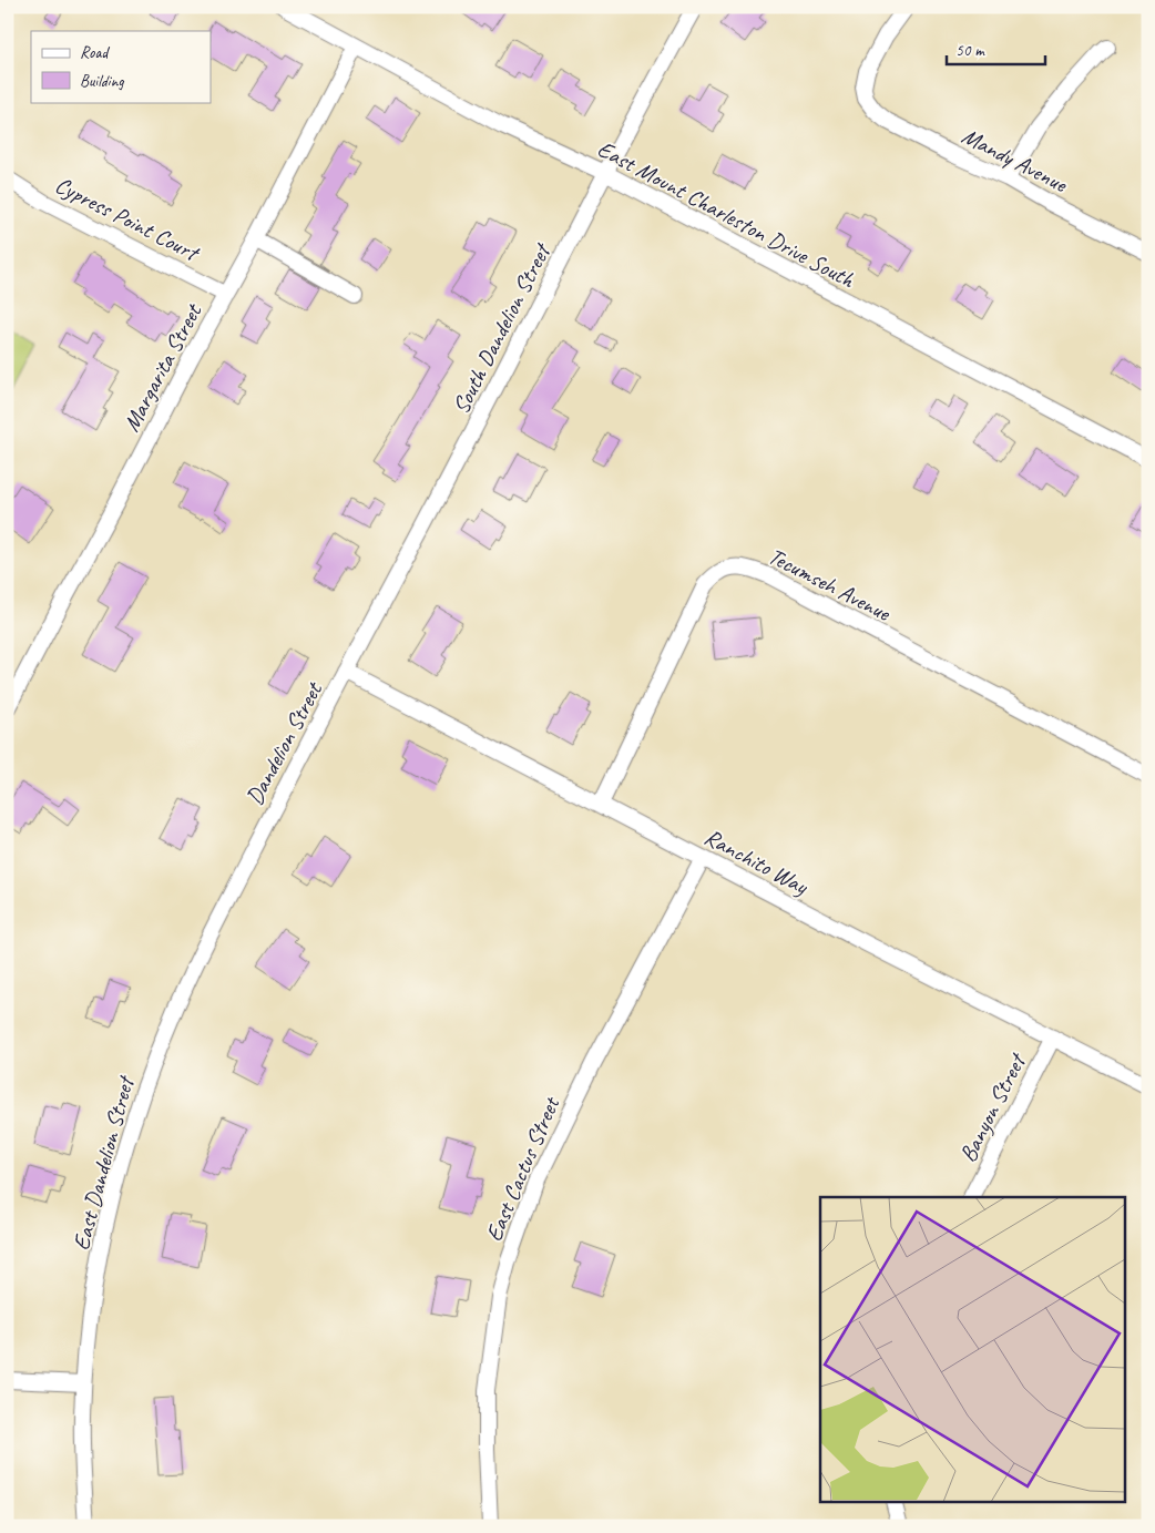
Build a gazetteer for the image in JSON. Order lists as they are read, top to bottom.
{
  "streets": {
    "street": [
      "Mandy Avenue",
      "East Mount Charleston Drive South",
      "Cypress Point Court",
      "South Dandelion Street",
      "Margarita Street",
      "Tecumseh Avenue",
      "Dandelion Street",
      "Ranchito Way",
      "Banyon Street",
      "East Dandelion Street",
      "East Cactus Street"
    ]
  },
  "crossings": [
    ["East Mount Charleston Drive South", "South Dandelion Street"],
    ["East Mount Charleston Drive South", "Margarita Street"],
    ["Cypress Point Court", "Margarita Street"],
    ["South Dandelion Street", "Dandelion Street"],
    ["South Dandelion Street", "Ranchito Way"],
    ["Tecumseh Avenue", "Ranchito Way"],
    ["Dandelion Street", "Ranchito Way"],
    ["Dandelion Street", "East Dandelion Street"],
    ["Ranchito Way", "Banyon Street"],
    ["Ranchito Way", "East Cactus Street"]
  ],
  "legend": ["Road", "Building"],
  "scale_bar": "50 m"
}
